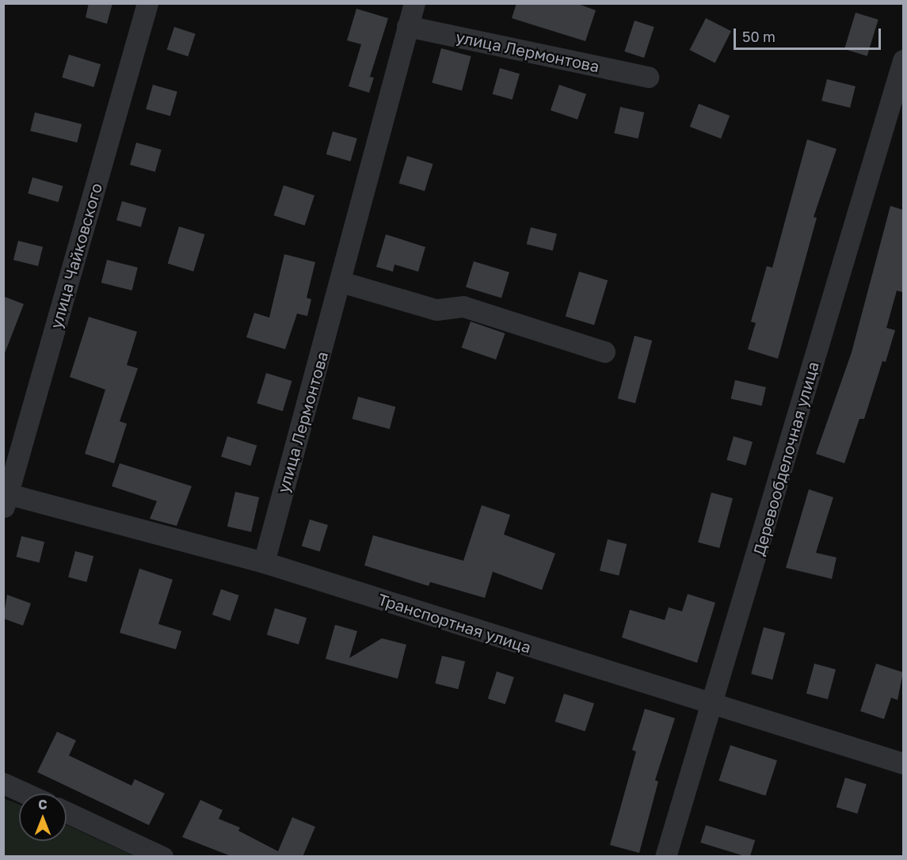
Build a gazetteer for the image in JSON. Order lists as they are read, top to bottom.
{
  "streets": {
    "street": [
      "улица Лермонтова",
      "улица Чайковского",
      "Деревообделочная улица",
      "Транспортная улица"
    ]
  },
  "crossings": [
    ["улица Лермонтова", "Транспортная улица"],
    ["улица Чайковского", "Транспортная улица"],
    ["Деревообделочная улица", "Транспортная улица"]
  ],
  "scale_bar": "50 m",
  "north": "top"
}
